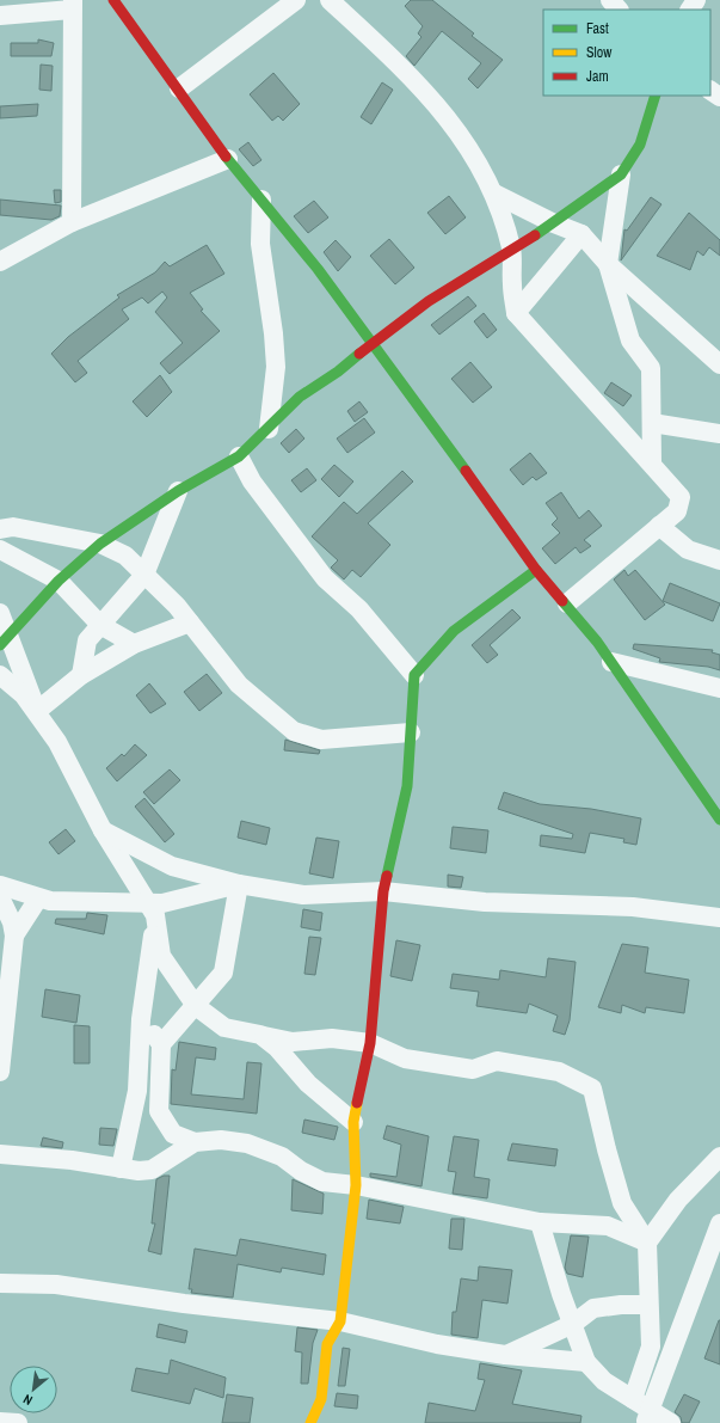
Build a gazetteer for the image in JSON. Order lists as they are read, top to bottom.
{
  "legend": ["Fast", "Slow", "Jam"],
  "north": "bottom left"
}
